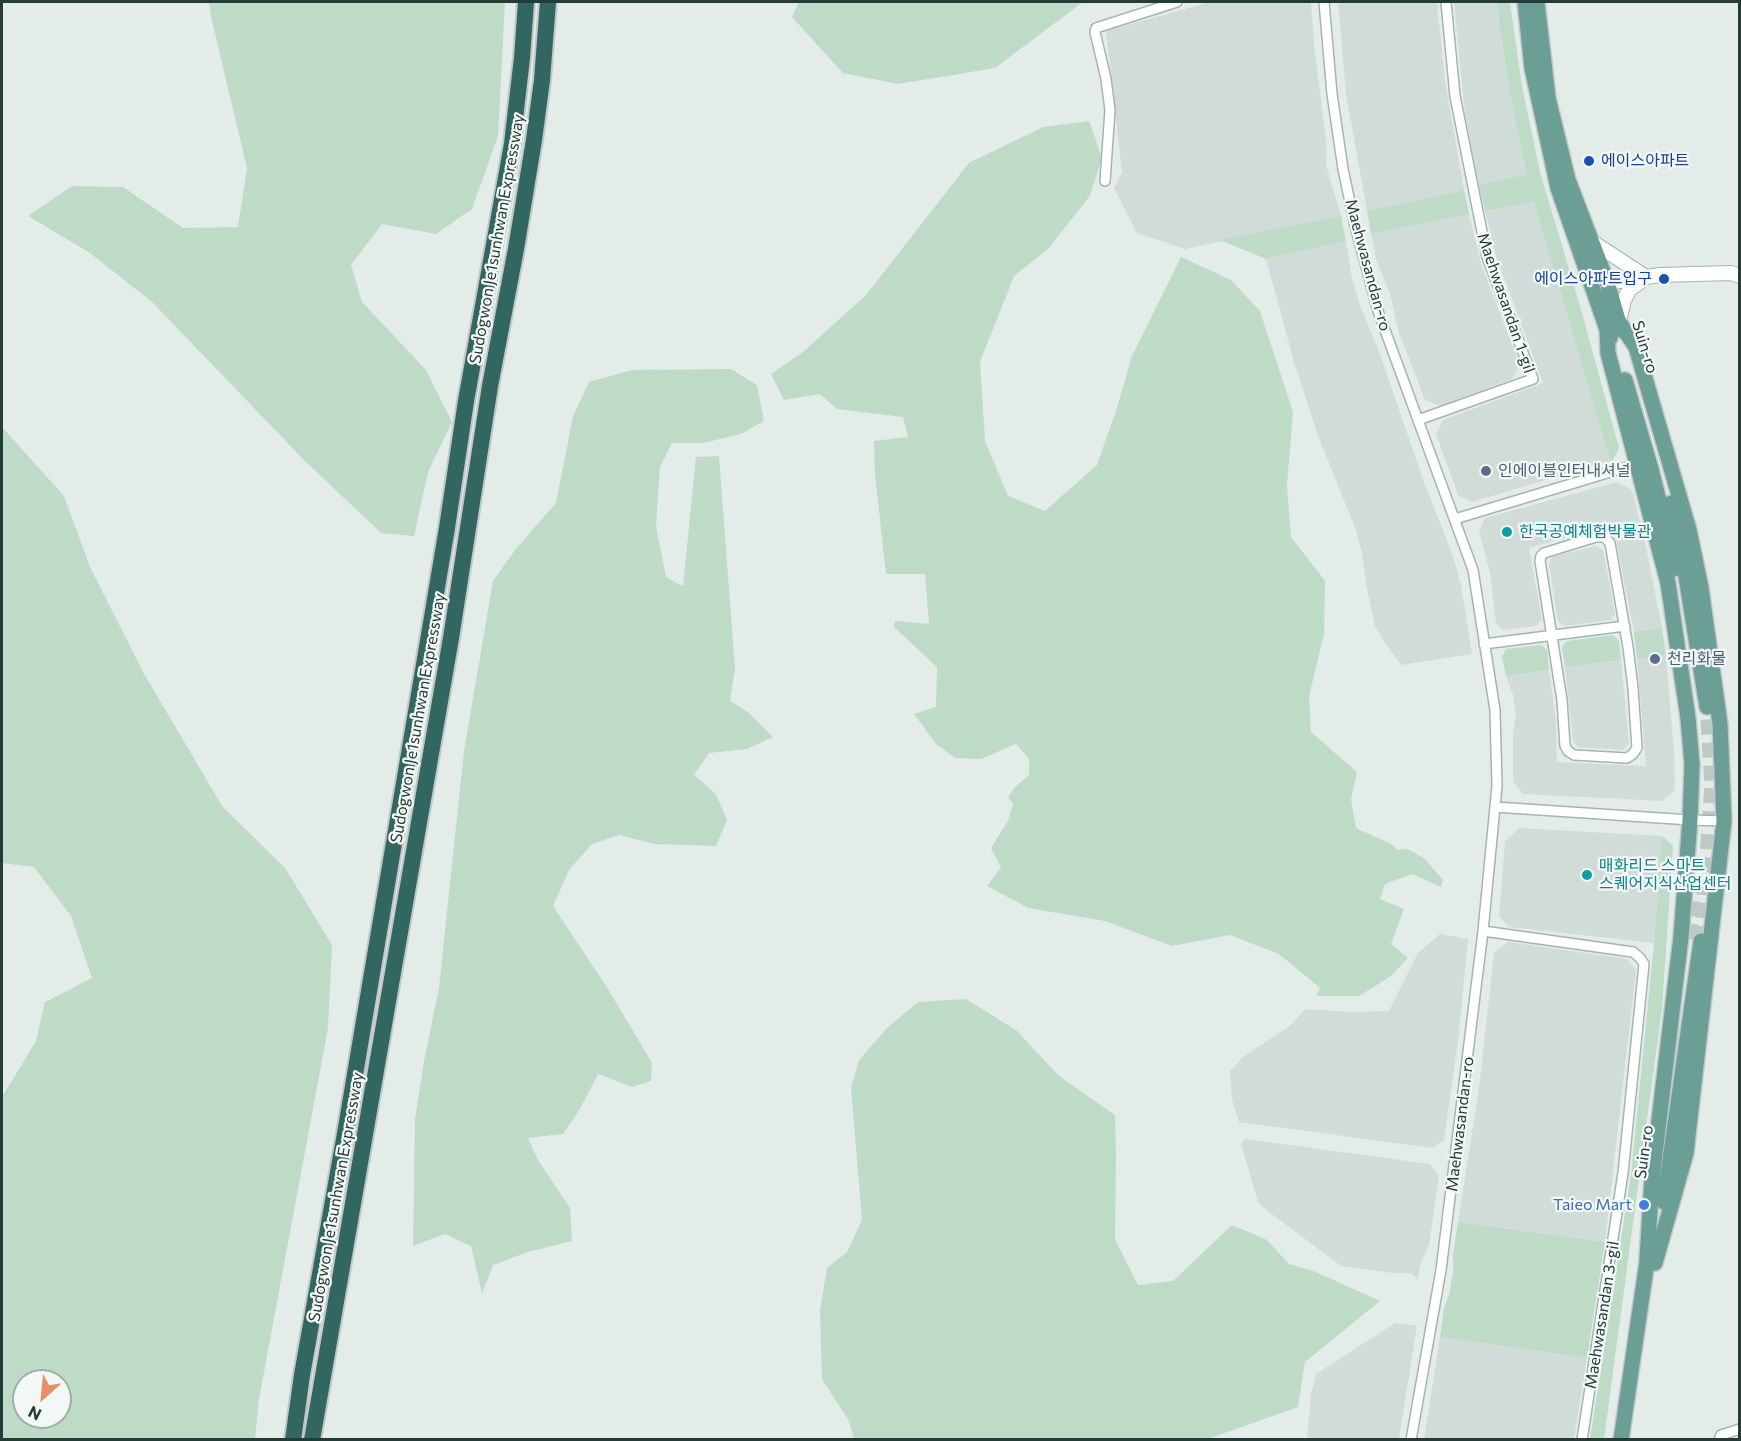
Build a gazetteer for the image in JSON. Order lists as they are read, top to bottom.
{
  "streets": {
    "highway": ["Sudogwon Je1sunhwan Expressway"],
    "main road": ["Suin-ro"],
    "street": ["Maehwasandan-ro", "Maehwasandan 1-gil", "Maehwasandan 3-gil"]
  },
  "crossings": [
    ["Maehwasandan-ro", "Maehwasandan 1-gil"],
    ["Maehwasandan-ro", "Maehwasandan 3-gil"]
  ],
  "places": [
    "에이스아파트",
    "에이스아파트입구",
    "인에이블인터내셔널",
    "한국공예체험박물관",
    "천리화물",
    "매화리드 스마트 스퀘어지식산업센터",
    "Taieo Mart"
  ],
  "north": "bottom left"
}
